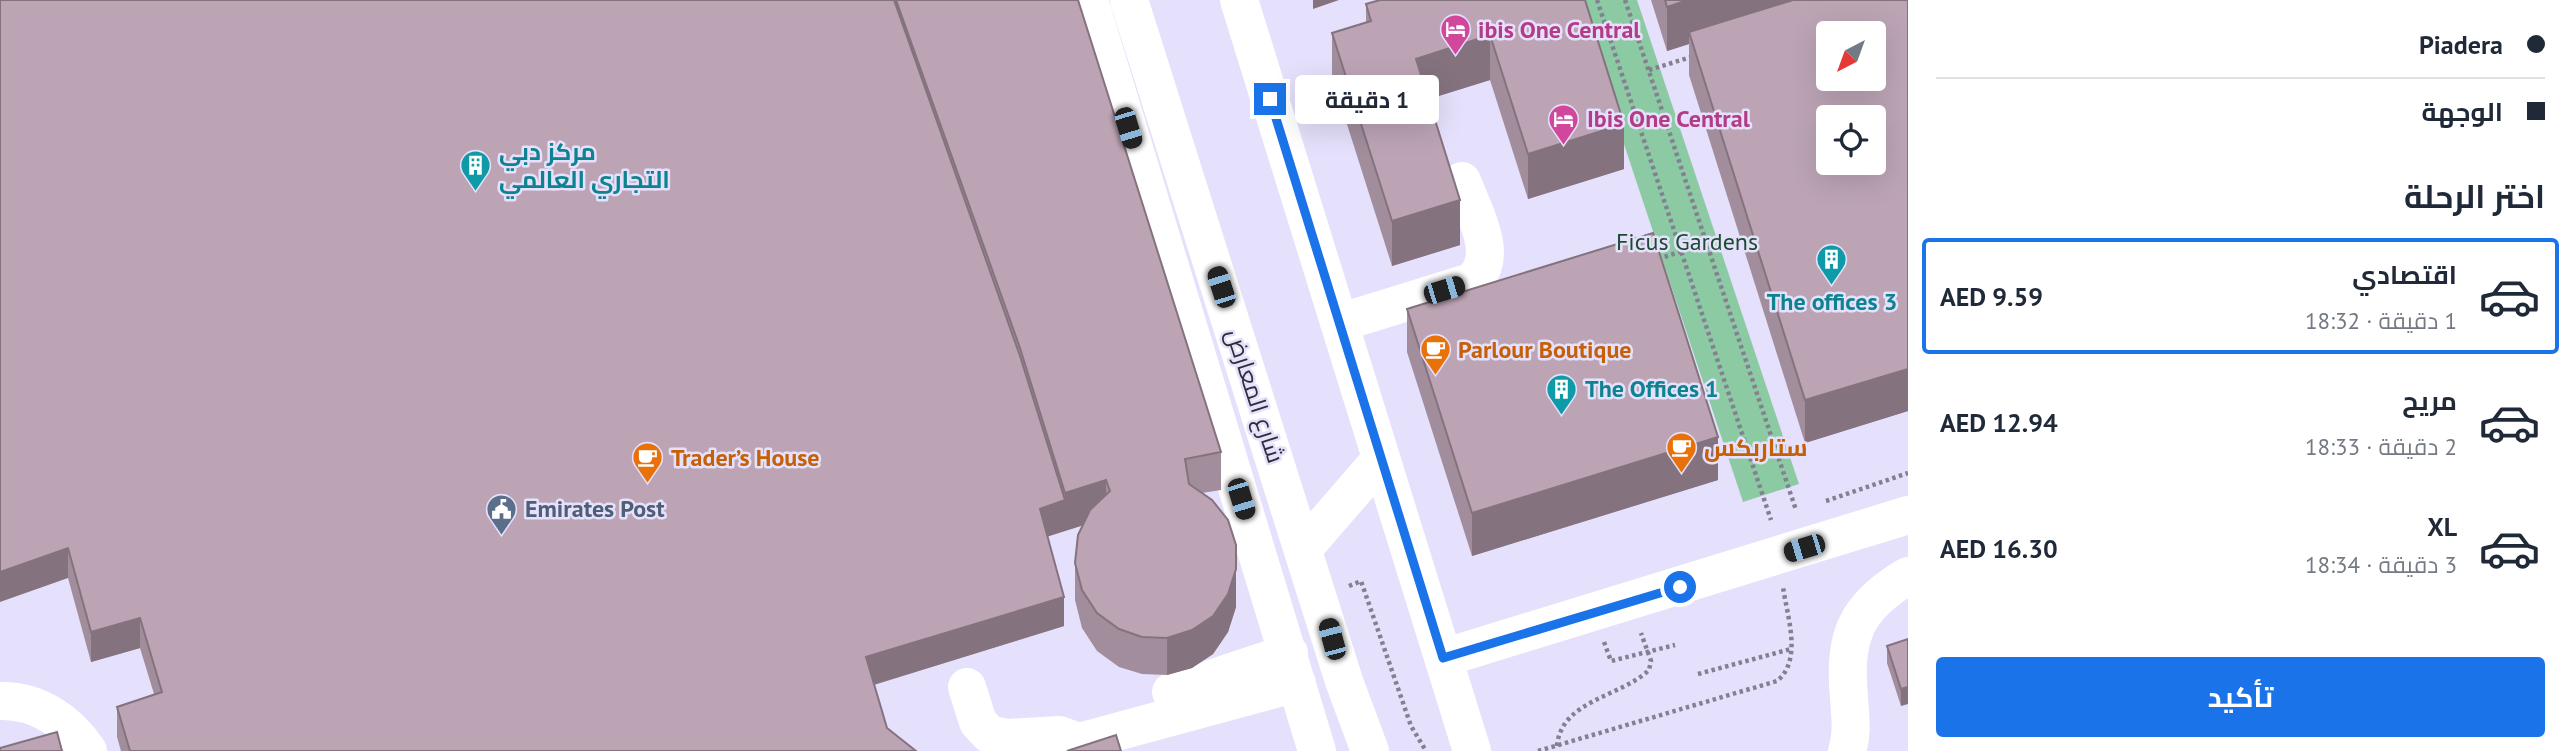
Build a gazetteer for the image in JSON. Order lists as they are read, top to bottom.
{
  "streets": {
    "street": ["شارع المعارض"]
  },
  "parks": ["Ficus Gardens"],
  "places": {
    "hotel": ["ibis One Central", "Ibis One Central"],
    "building": ["مركز دبي التجاري العالمي", "The offices 3", "The Offices 1"],
    "cafe": ["Parlour Boutique", "ستاربكس", "Trader’s House"],
    "public building": ["Emirates Post"]
  },
  "north": "bottom left",
  "page": {
    "banner": ["Piadera", "الوجهة"],
    "bubble": "1 دقيقة",
    "heading": "اختر الرحلة",
    "list": [
      {
        "name": "اقتصادي",
        "note": "1 دقيقة · 18:32",
        "value": "AED 9.59"
      },
      {
        "name": "مريح",
        "note": "2 دقيقة · 18:33",
        "value": "AED 12.94"
      },
      {
        "name": "XL",
        "note": "3 دقيقة · 18:34",
        "value": "AED 16.30"
      }
    ],
    "buttons": "تأكيد"
  }
}
